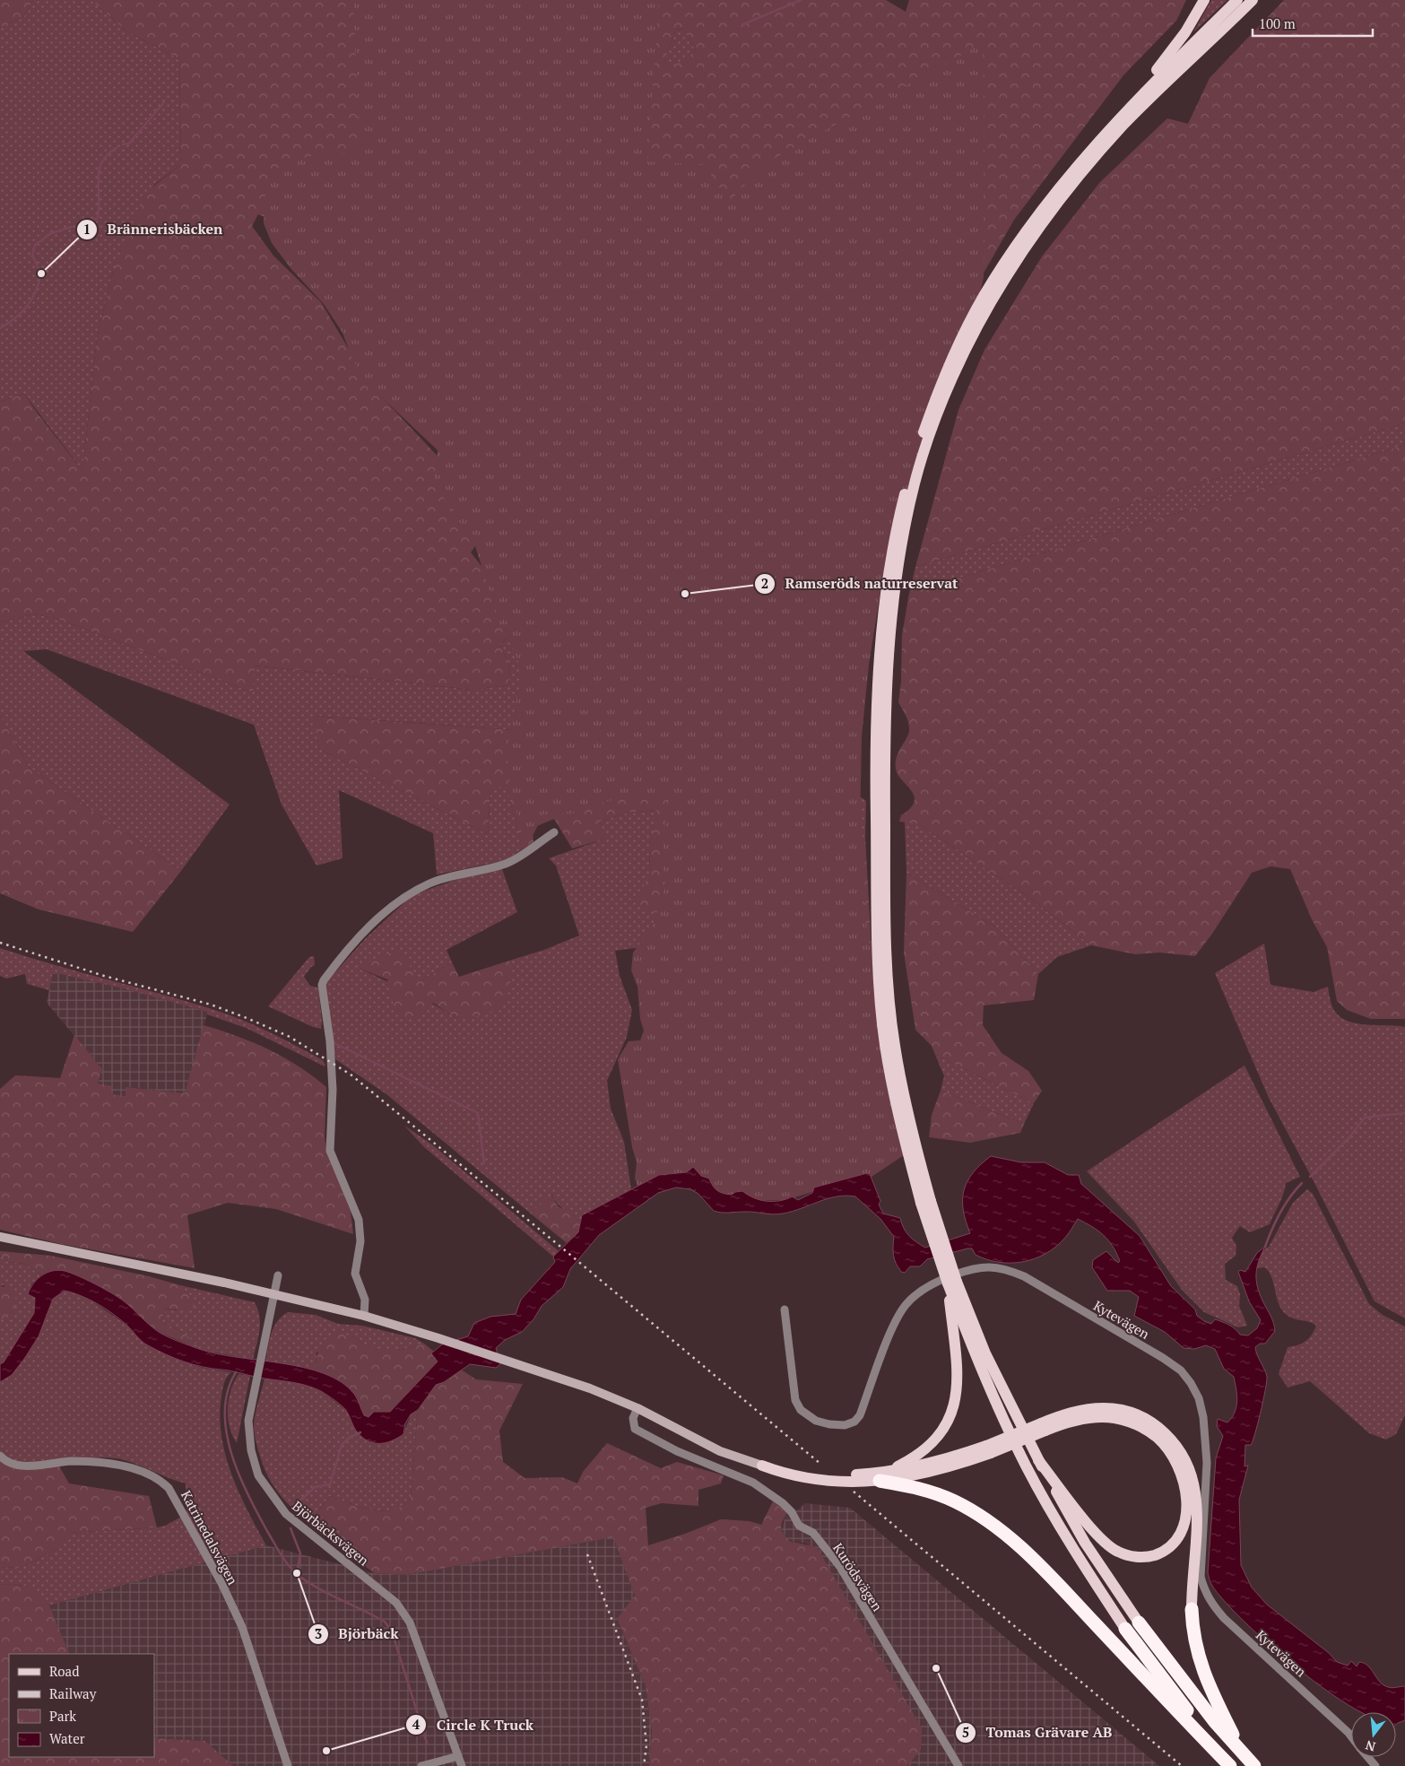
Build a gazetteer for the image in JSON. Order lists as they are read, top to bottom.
{
  "streets": {
    "street": [
      "Kytevägen",
      "Björbäcksvägen",
      "Katrinedalsvägen",
      "Kurödsvägen"
    ]
  },
  "places": [
    "Brännerisbäcken",
    "Ramseröds naturreservat",
    "Björbäck",
    "Tomas Grävare AB",
    "Circle K Truck"
  ],
  "legend": [
    "Road",
    "Railway",
    "Park",
    "Water"
  ],
  "scale_bar": "100 m",
  "north": "bottom"
}
